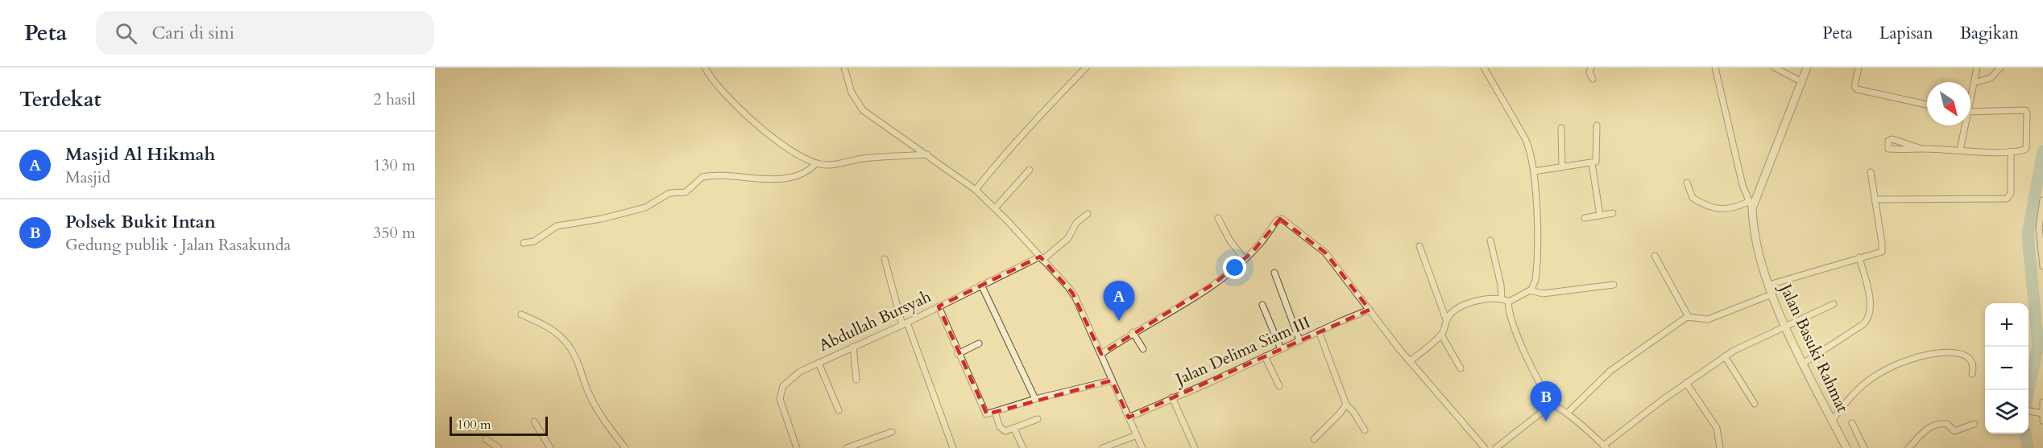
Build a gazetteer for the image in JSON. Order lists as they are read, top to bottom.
{
  "streets": {
    "street": ["Abdullah Bursyah", "Jalan Basuki Rahmat", "Jalan Delima Siam III"]
  },
  "scale_bar": "100 m",
  "north": "bottom right",
  "page": {
    "header": "Peta",
    "search": "Cari di sini",
    "nav": ["Peta", "Lapisan", "Bagikan"],
    "heading": ["Terdekat", "2 hasil"],
    "list": [
      {
        "mark": "A",
        "name": "Masjid Al Hikmah",
        "note": "Masjid",
        "value": "130 m"
      },
      {
        "mark": "B",
        "name": "Polsek Bukit Intan",
        "note": "Gedung publik · Jalan Rasakunda",
        "value": "350 m"
      }
    ],
    "pins": ["A", "B"],
    "map_buttons": ["+", "−"],
    "scale": "100 m"
  }
}
